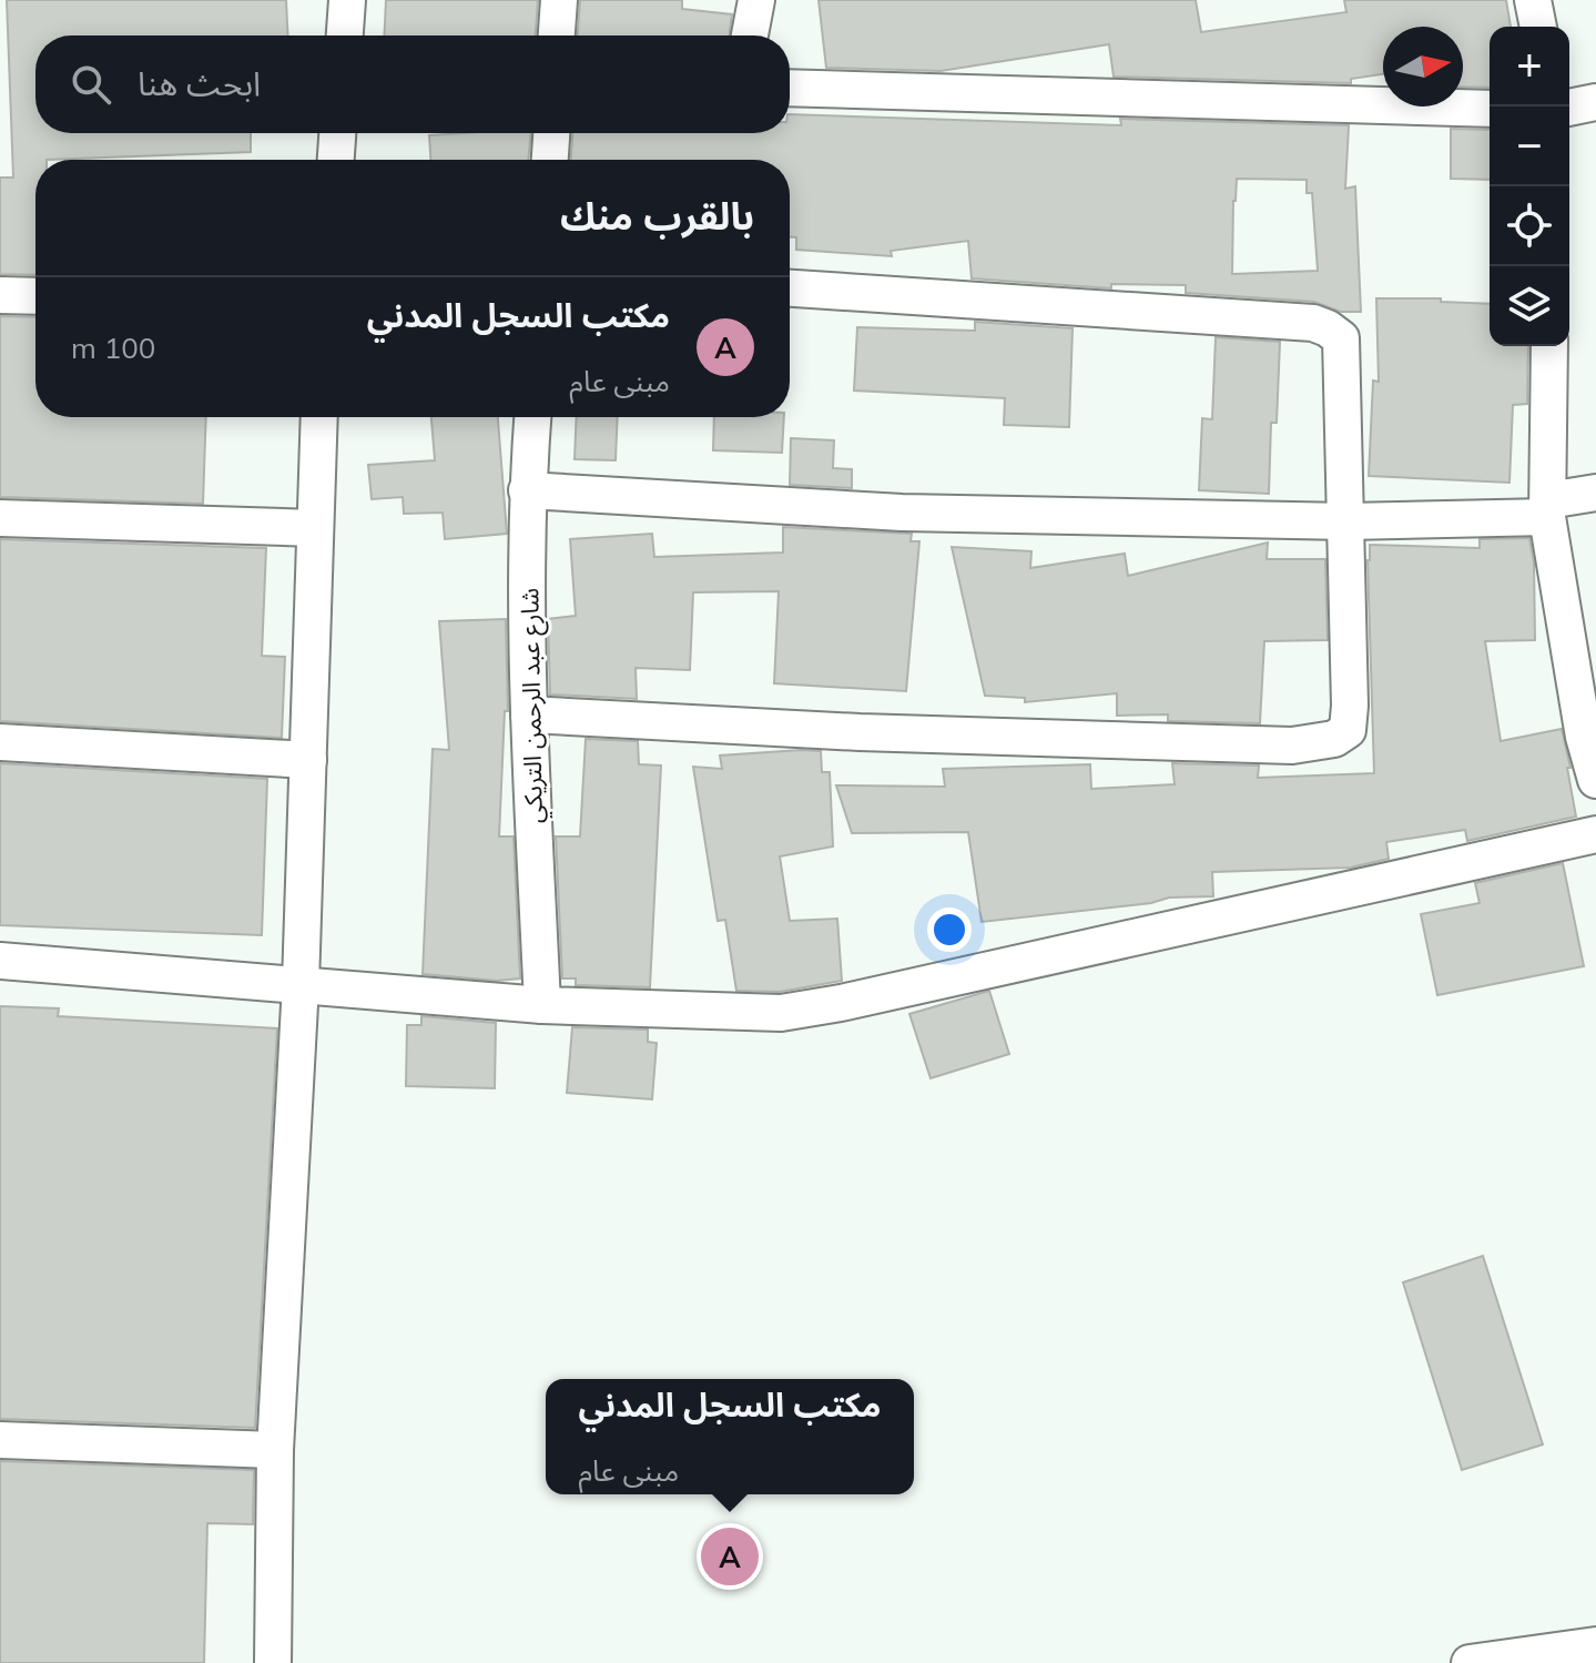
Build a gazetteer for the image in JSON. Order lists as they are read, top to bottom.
{
  "streets": {
    "street": ["شارع عبد الرحمن التريكي"]
  },
  "north": "right",
  "page": {
    "map_buttons": ["+", "−"],
    "search": "ابحث هنا",
    "heading": "بالقرب منك",
    "list": [
      {
        "mark": "A",
        "name": "مكتب السجل المدني",
        "note": "مبنى عام",
        "value": "100 m"
      }
    ],
    "popup": ["مكتب السجل المدني", "مبنى عام"],
    "pins": "A"
  }
}
